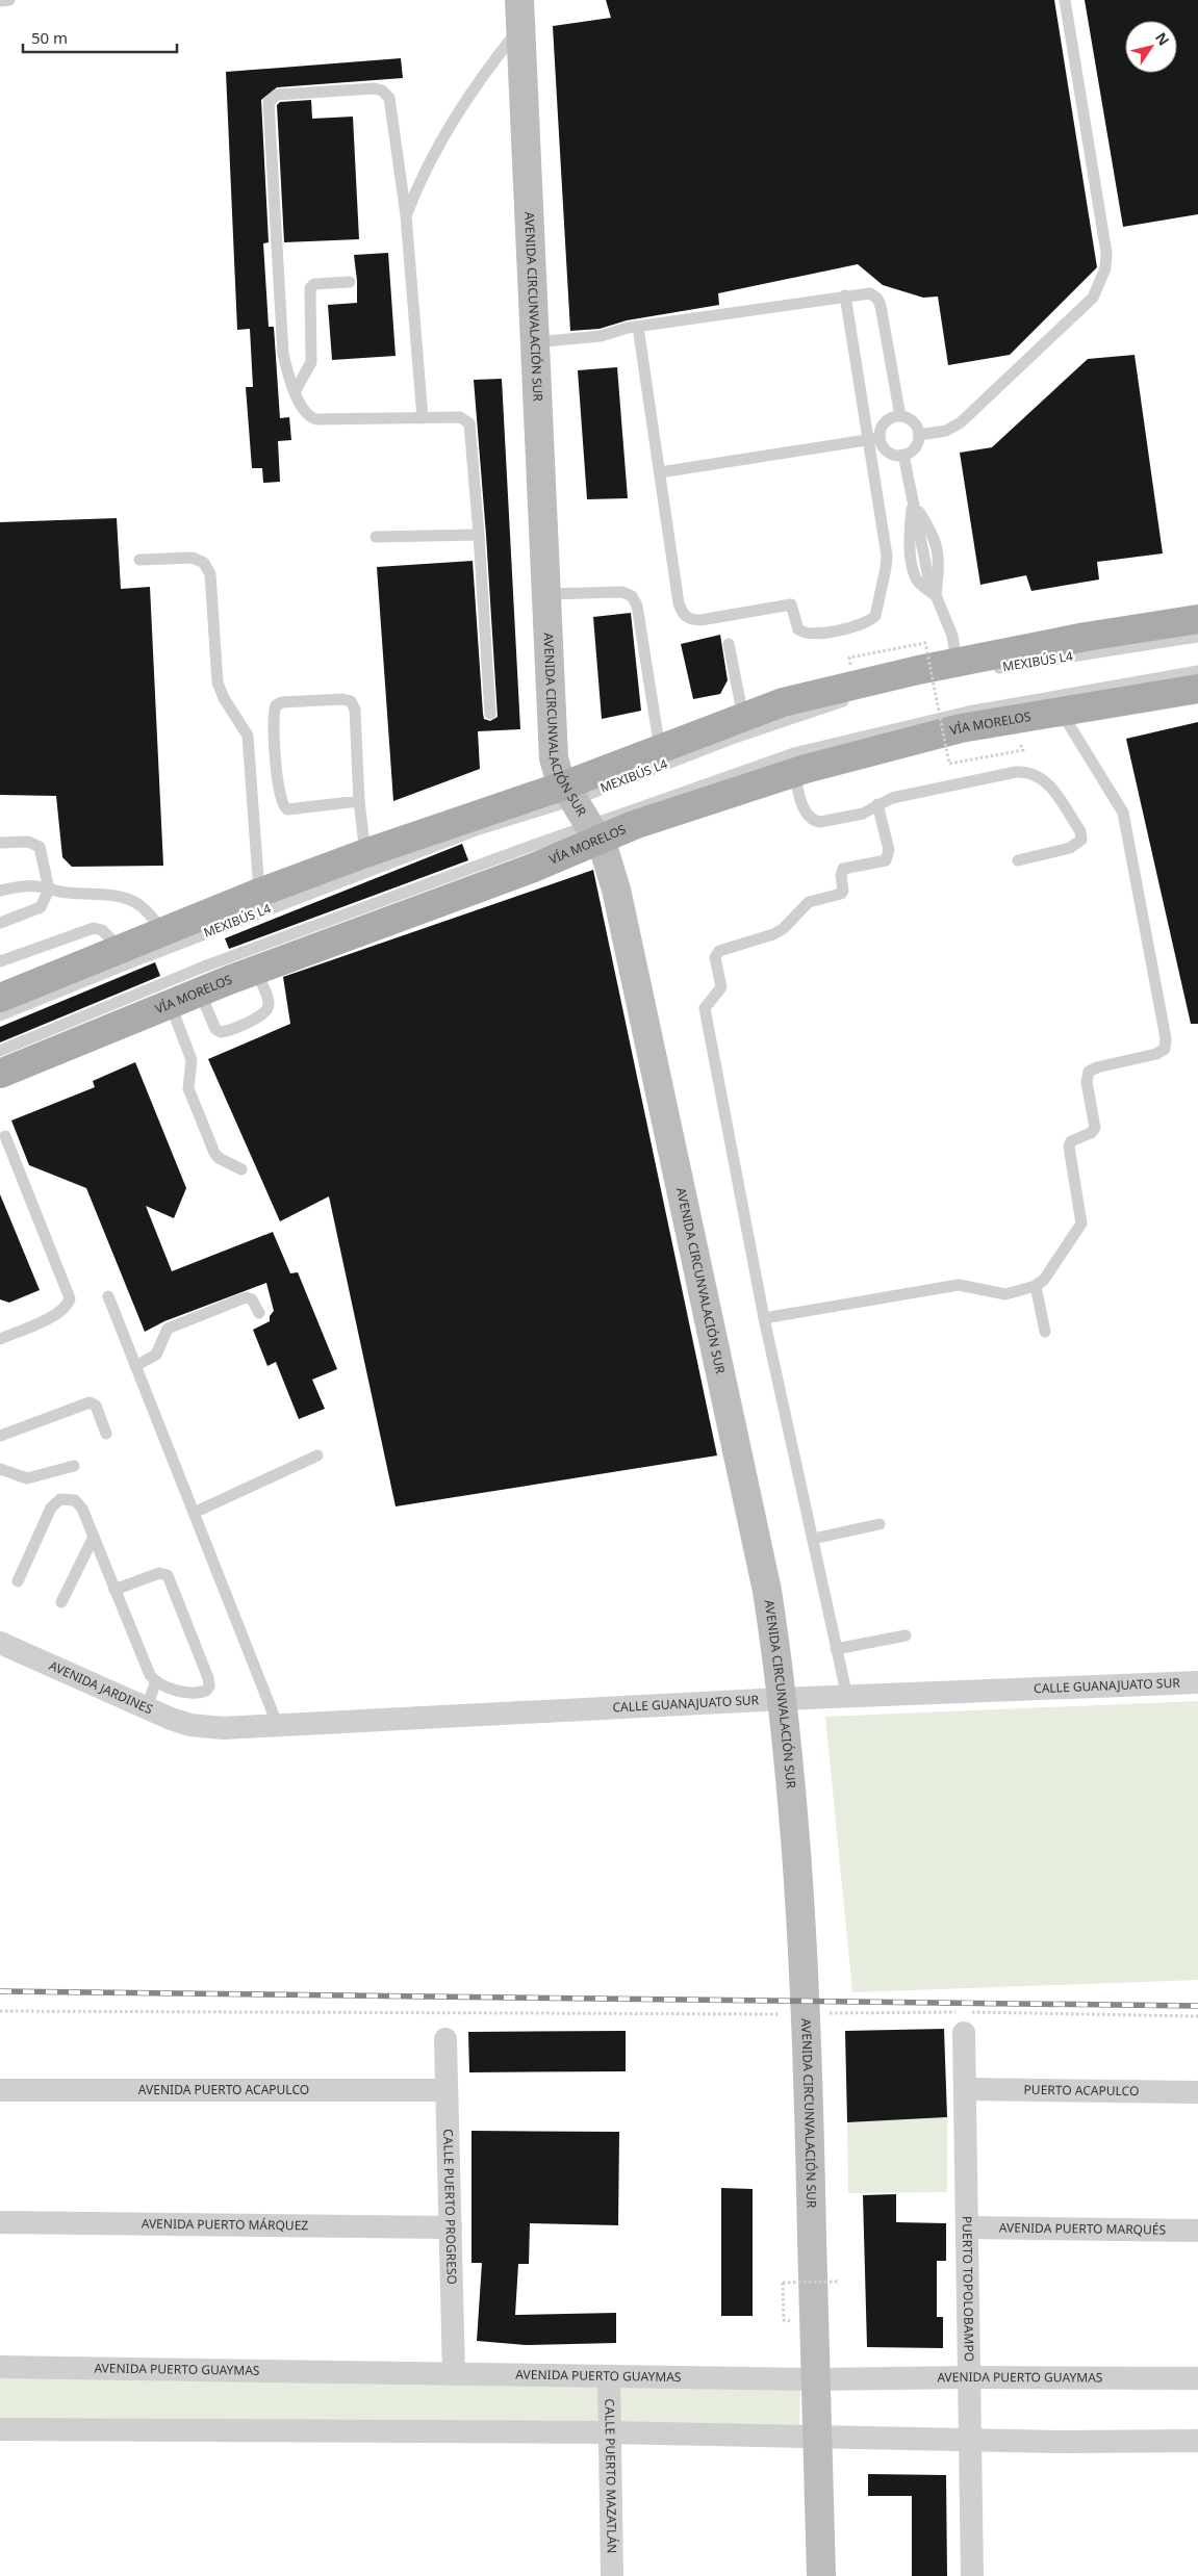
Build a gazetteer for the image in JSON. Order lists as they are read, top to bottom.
{
  "streets": {
    "main road": ["VÍA MORELOS"],
    "street": [
      "AVENIDA CIRCUNVALACIÓN SUR",
      "CALLE GUANAJUATO SUR",
      "AVENIDA JARDINES",
      "AVENIDA PUERTO ACAPULCO",
      "PUERTO ACAPULCO",
      "CALLE PUERTO PROGRESO",
      "AVENIDA PUERTO MÁRQUEZ",
      "AVENIDA PUERTO MARQUÉS",
      "PUERTO TOPOLOBAMPO",
      "AVENIDA PUERTO GUAYMAS",
      "CALLE PUERTO MAZATLÁN"
    ],
    "lane": ["MEXIBÚS L4"]
  },
  "crossings": [
    ["AVENIDA CIRCUNVALACIÓN SUR", "MEXIBÚS L4"],
    ["AVENIDA CIRCUNVALACIÓN SUR", "VÍA MORELOS"],
    ["AVENIDA CIRCUNVALACIÓN SUR", "CALLE GUANAJUATO SUR"],
    ["AVENIDA CIRCUNVALACIÓN SUR", "AVENIDA PUERTO GUAYMAS"],
    ["CALLE GUANAJUATO SUR", "AVENIDA JARDINES"],
    ["AVENIDA PUERTO ACAPULCO", "CALLE PUERTO PROGRESO"],
    ["PUERTO ACAPULCO", "PUERTO TOPOLOBAMPO"],
    ["CALLE PUERTO PROGRESO", "AVENIDA PUERTO MÁRQUEZ"],
    ["CALLE PUERTO PROGRESO", "AVENIDA PUERTO GUAYMAS"],
    ["AVENIDA PUERTO MARQUÉS", "PUERTO TOPOLOBAMPO"],
    ["PUERTO TOPOLOBAMPO", "AVENIDA PUERTO GUAYMAS"],
    ["AVENIDA PUERTO GUAYMAS", "CALLE PUERTO MAZATLÁN"]
  ],
  "scale_bar": "50 m",
  "north": "top right"
}
